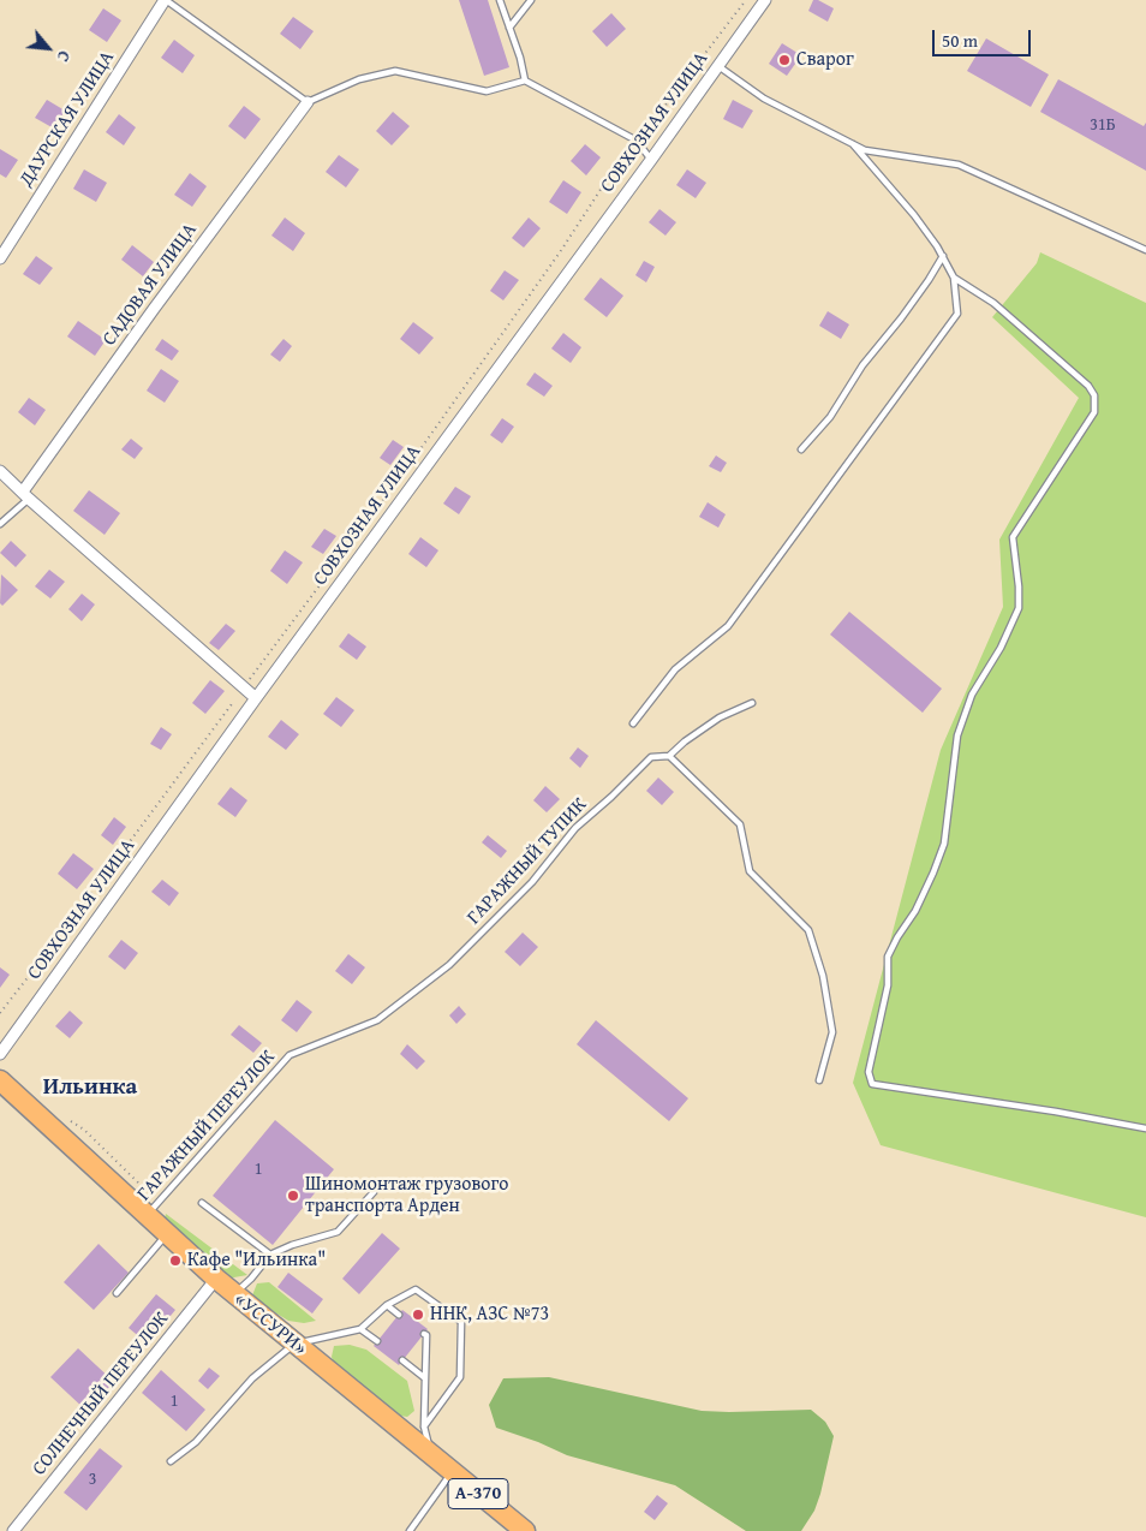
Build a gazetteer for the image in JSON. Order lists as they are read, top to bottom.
{
  "streets": {
    "highway": ["«УССУРИ»", "А-370"],
    "street": [
      "ДАУРСКАЯ УЛИЦА",
      "СОВХОЗНАЯ УЛИЦА",
      "САДОВАЯ УЛИЦА",
      "СОЛНЕЧНЫЙ ПЕРЕУЛОК"
    ],
    "lane": ["ГАРАЖНЫЙ ТУПИК", "ГАРАЖНЫЙ ПЕРЕУЛОК"]
  },
  "crossings": [
    ["ГАРАЖНЫЙ ТУПИК", "ГАРАЖНЫЙ ПЕРЕУЛОК"],
    ["ГАРАЖНЫЙ ПЕРЕУЛОК", "«УССУРИ»"],
    ["«УССУРИ»", "СОЛНЕЧНЫЙ ПЕРЕУЛОК"]
  ],
  "districts": ["Ильинка"],
  "places": [
    "Сварог",
    "Шиномонтаж грузового транспорта Арден",
    "Кафе \"Ильинка\"",
    "ННК, АЗС №73"
  ],
  "house_numbers": [
    "31Б",
    "1",
    "1",
    "3"
  ],
  "scale_bar": "50 m",
  "north": "bottom right"
}
